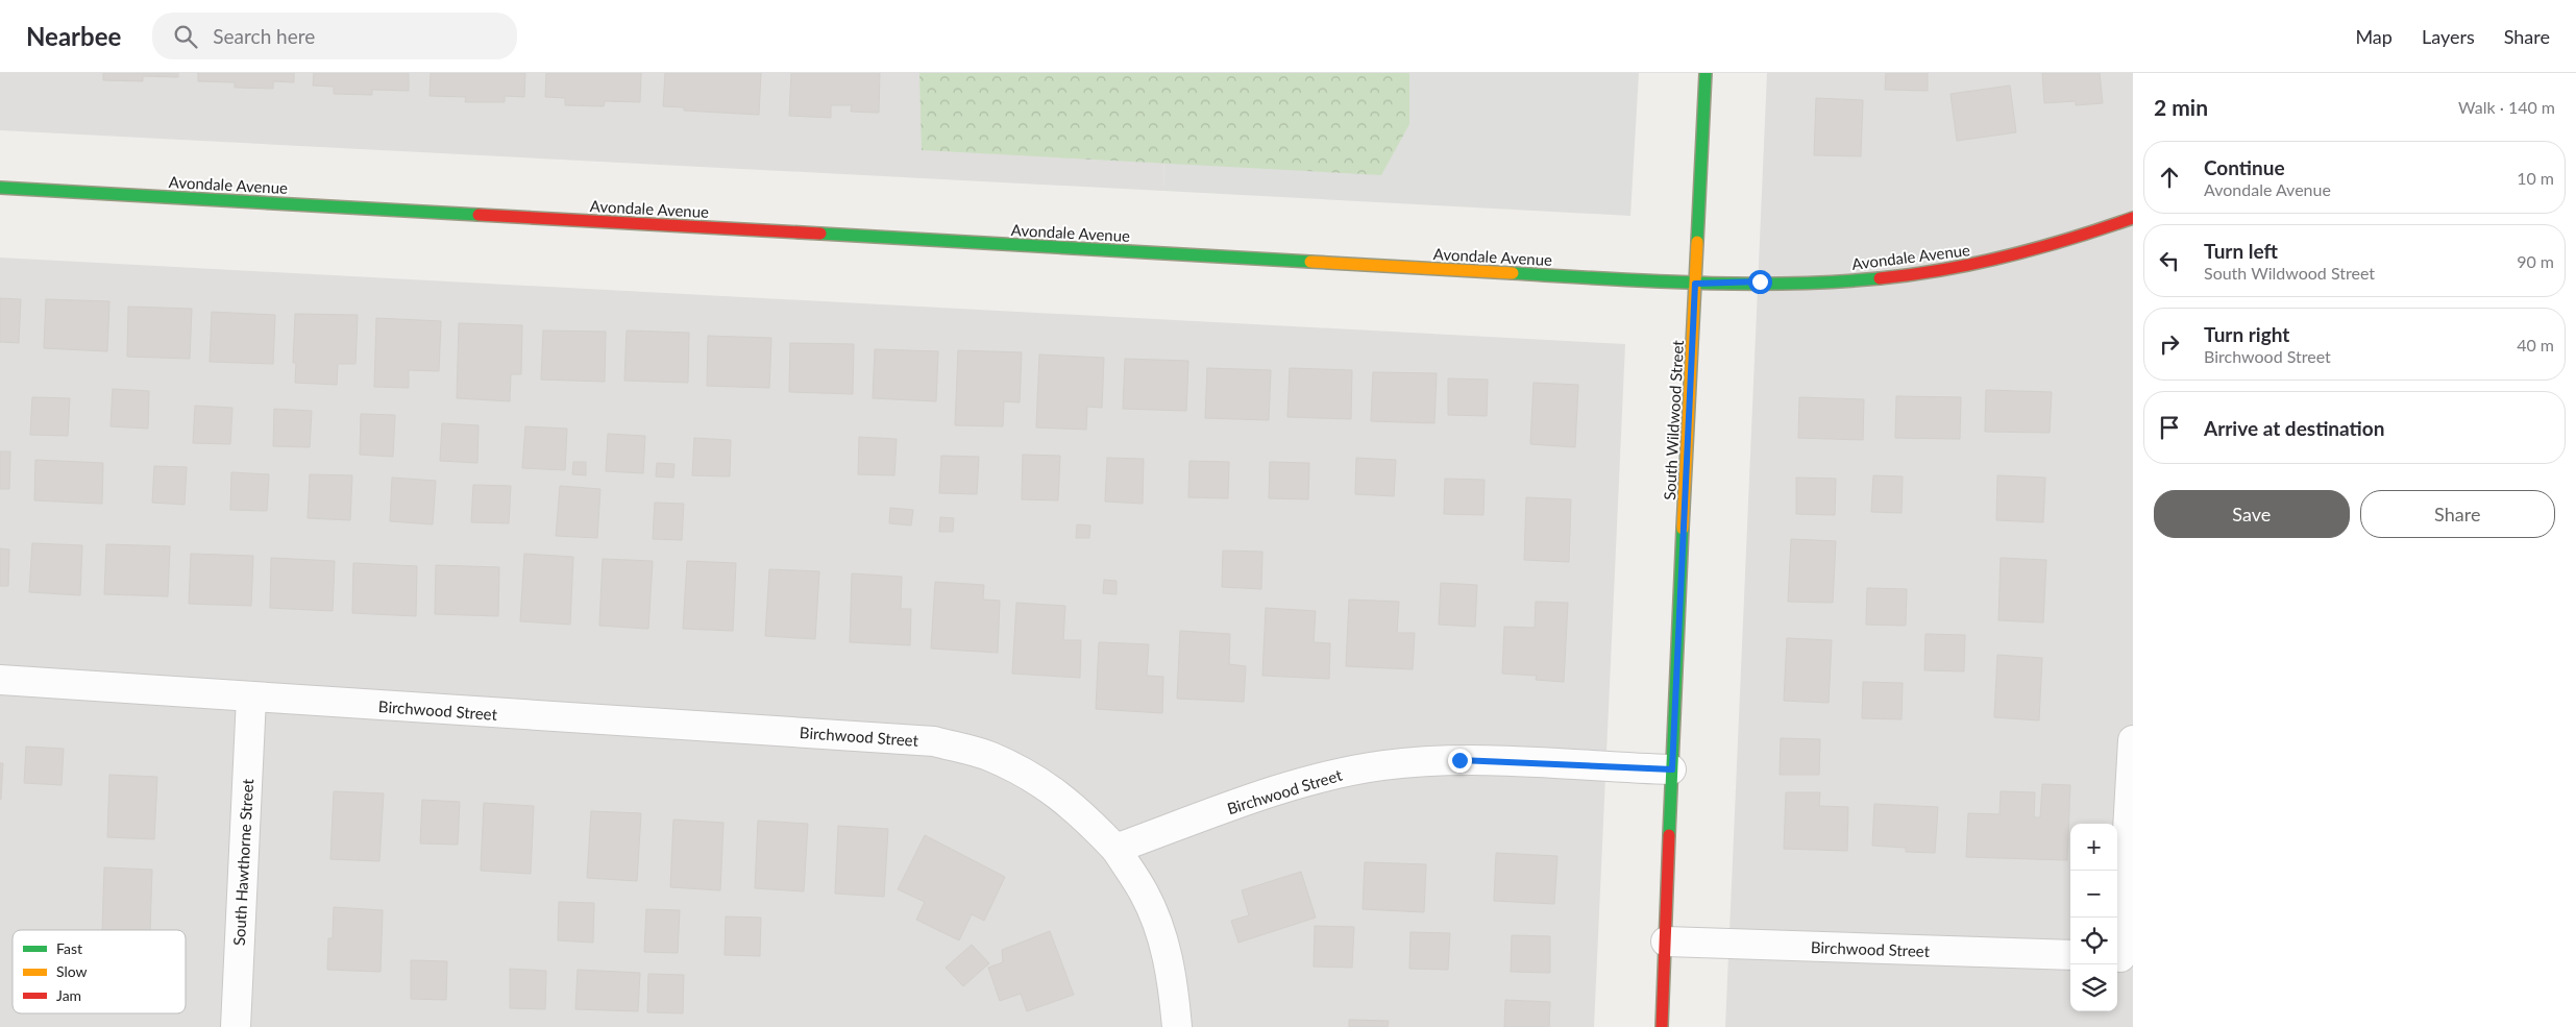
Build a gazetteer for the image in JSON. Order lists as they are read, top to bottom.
{
  "streets": {
    "street": [
      "Avondale Avenue",
      "South Wildwood Street",
      "Birchwood Street",
      "South Hawthorne Street"
    ]
  },
  "crossings": [
    ["Avondale Avenue", "South Wildwood Street"],
    ["South Wildwood Street", "Birchwood Street"],
    ["Birchwood Street", "South Hawthorne Street"]
  ],
  "legend": ["Fast", "Slow", "Jam"],
  "page": {
    "header": "Nearbee",
    "search": "Search here",
    "nav": ["Map", "Layers", "Share"],
    "heading": ["2 min", "Walk · 140 m"],
    "list": [
      ["Continue", "Avondale Avenue", "10 m"],
      ["Turn left", "South Wildwood Street", "90 m"],
      ["Turn right", "Birchwood Street", "40 m"],
      "Arrive at destination"
    ],
    "buttons": ["Save", "Share"],
    "map_buttons": ["+", "−"]
  }
}
